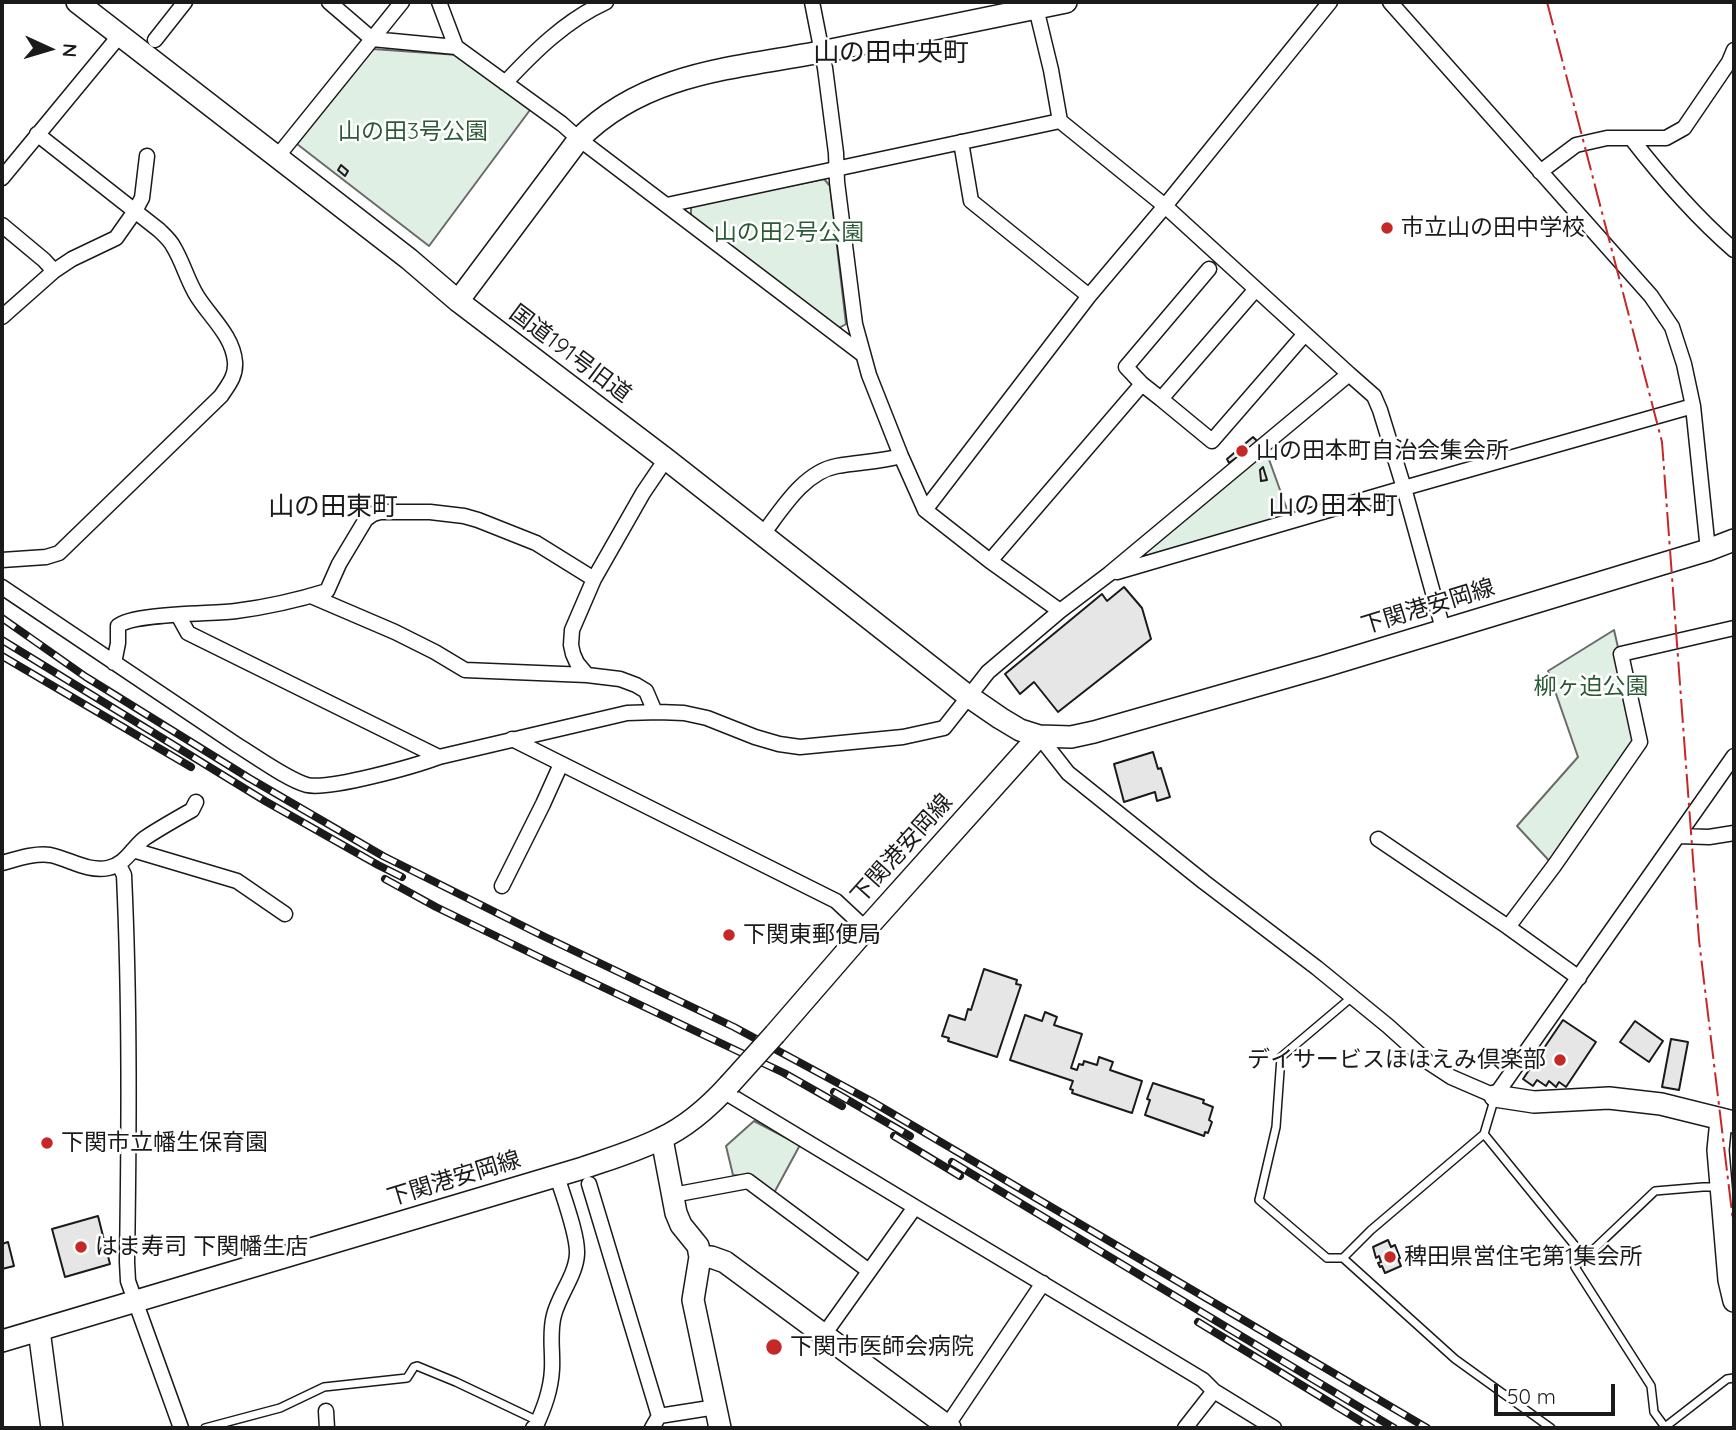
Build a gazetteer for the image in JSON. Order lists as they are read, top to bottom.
{
  "streets": {
    "street": ["国道191号旧道", "下関港安岡線"]
  },
  "crossings": [
    ["国道191号旧道", "下関港安岡線"]
  ],
  "districts": ["山の田中央町", "山の田本町", "山の田東町"],
  "parks": ["山の田3号公園", "山の田2号公園", "柳ヶ迫公園"],
  "places": [
    "市立山の田中学校",
    "山の田本町自治会集会所",
    "下関東郵便局",
    "デイサービスほほえみ倶楽部",
    "下関市立幡生保育園",
    "はま寿司 下関幡生店",
    "稗田県営住宅第1集会所",
    "下関市医師会病院"
  ],
  "scale_bar": "50 m",
  "north": "right"
}
